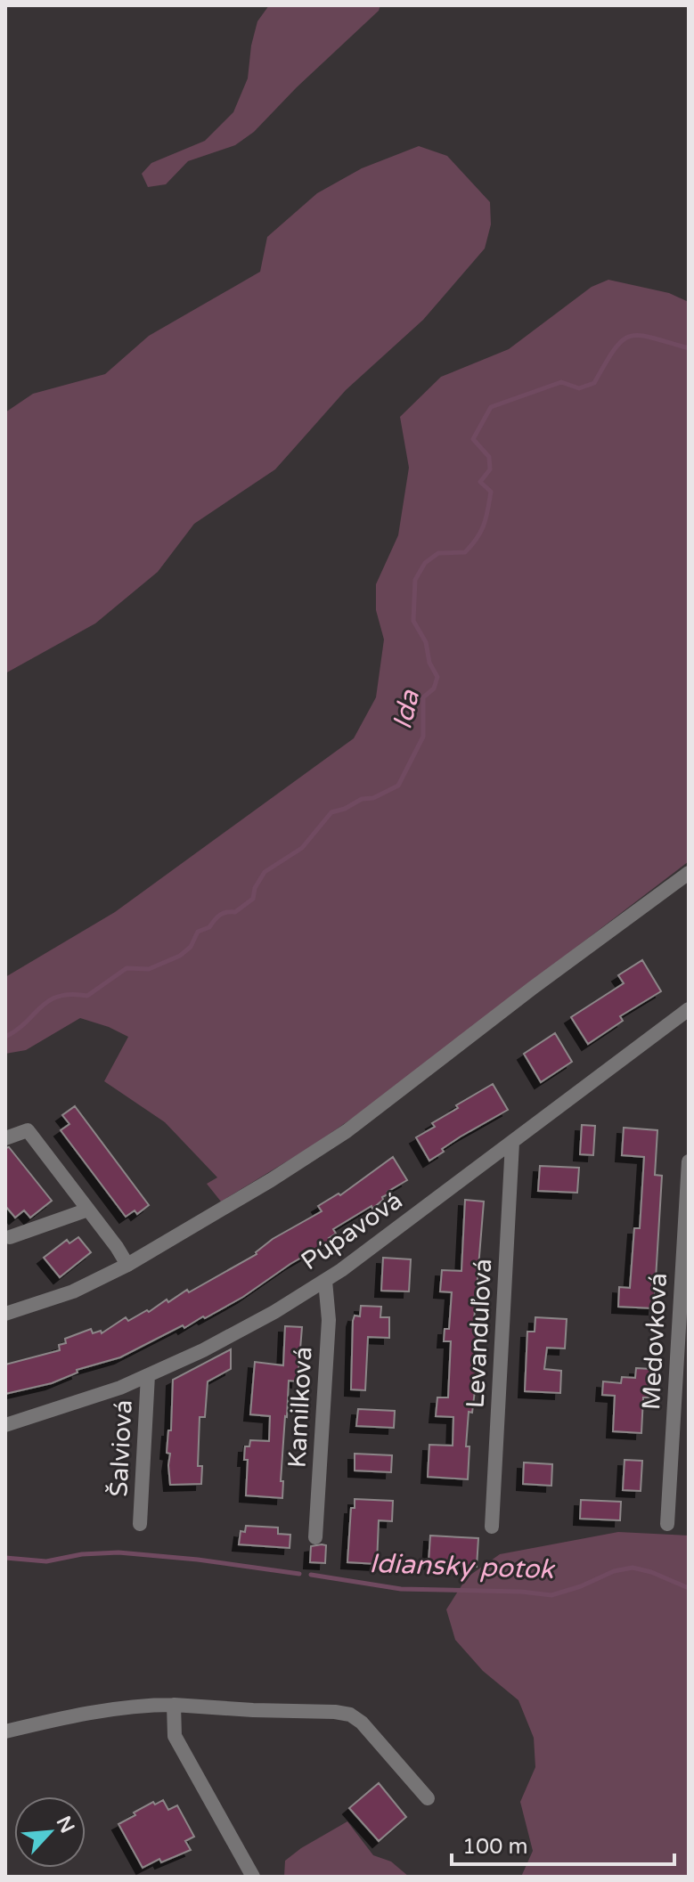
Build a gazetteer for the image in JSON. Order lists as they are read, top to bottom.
{
  "streets": {
    "street": [
      "Púpavová",
      "Levanduľová",
      "Medovková",
      "Kamilková",
      "Šalviová"
    ]
  },
  "crossings": [
    ["Púpavová", "Levanduľová"],
    ["Púpavová", "Kamilková"],
    ["Púpavová", "Šalviová"]
  ],
  "water": ["Ida", "Idiansky potok"],
  "scale_bar": "100 m",
  "north": "top right"
}
